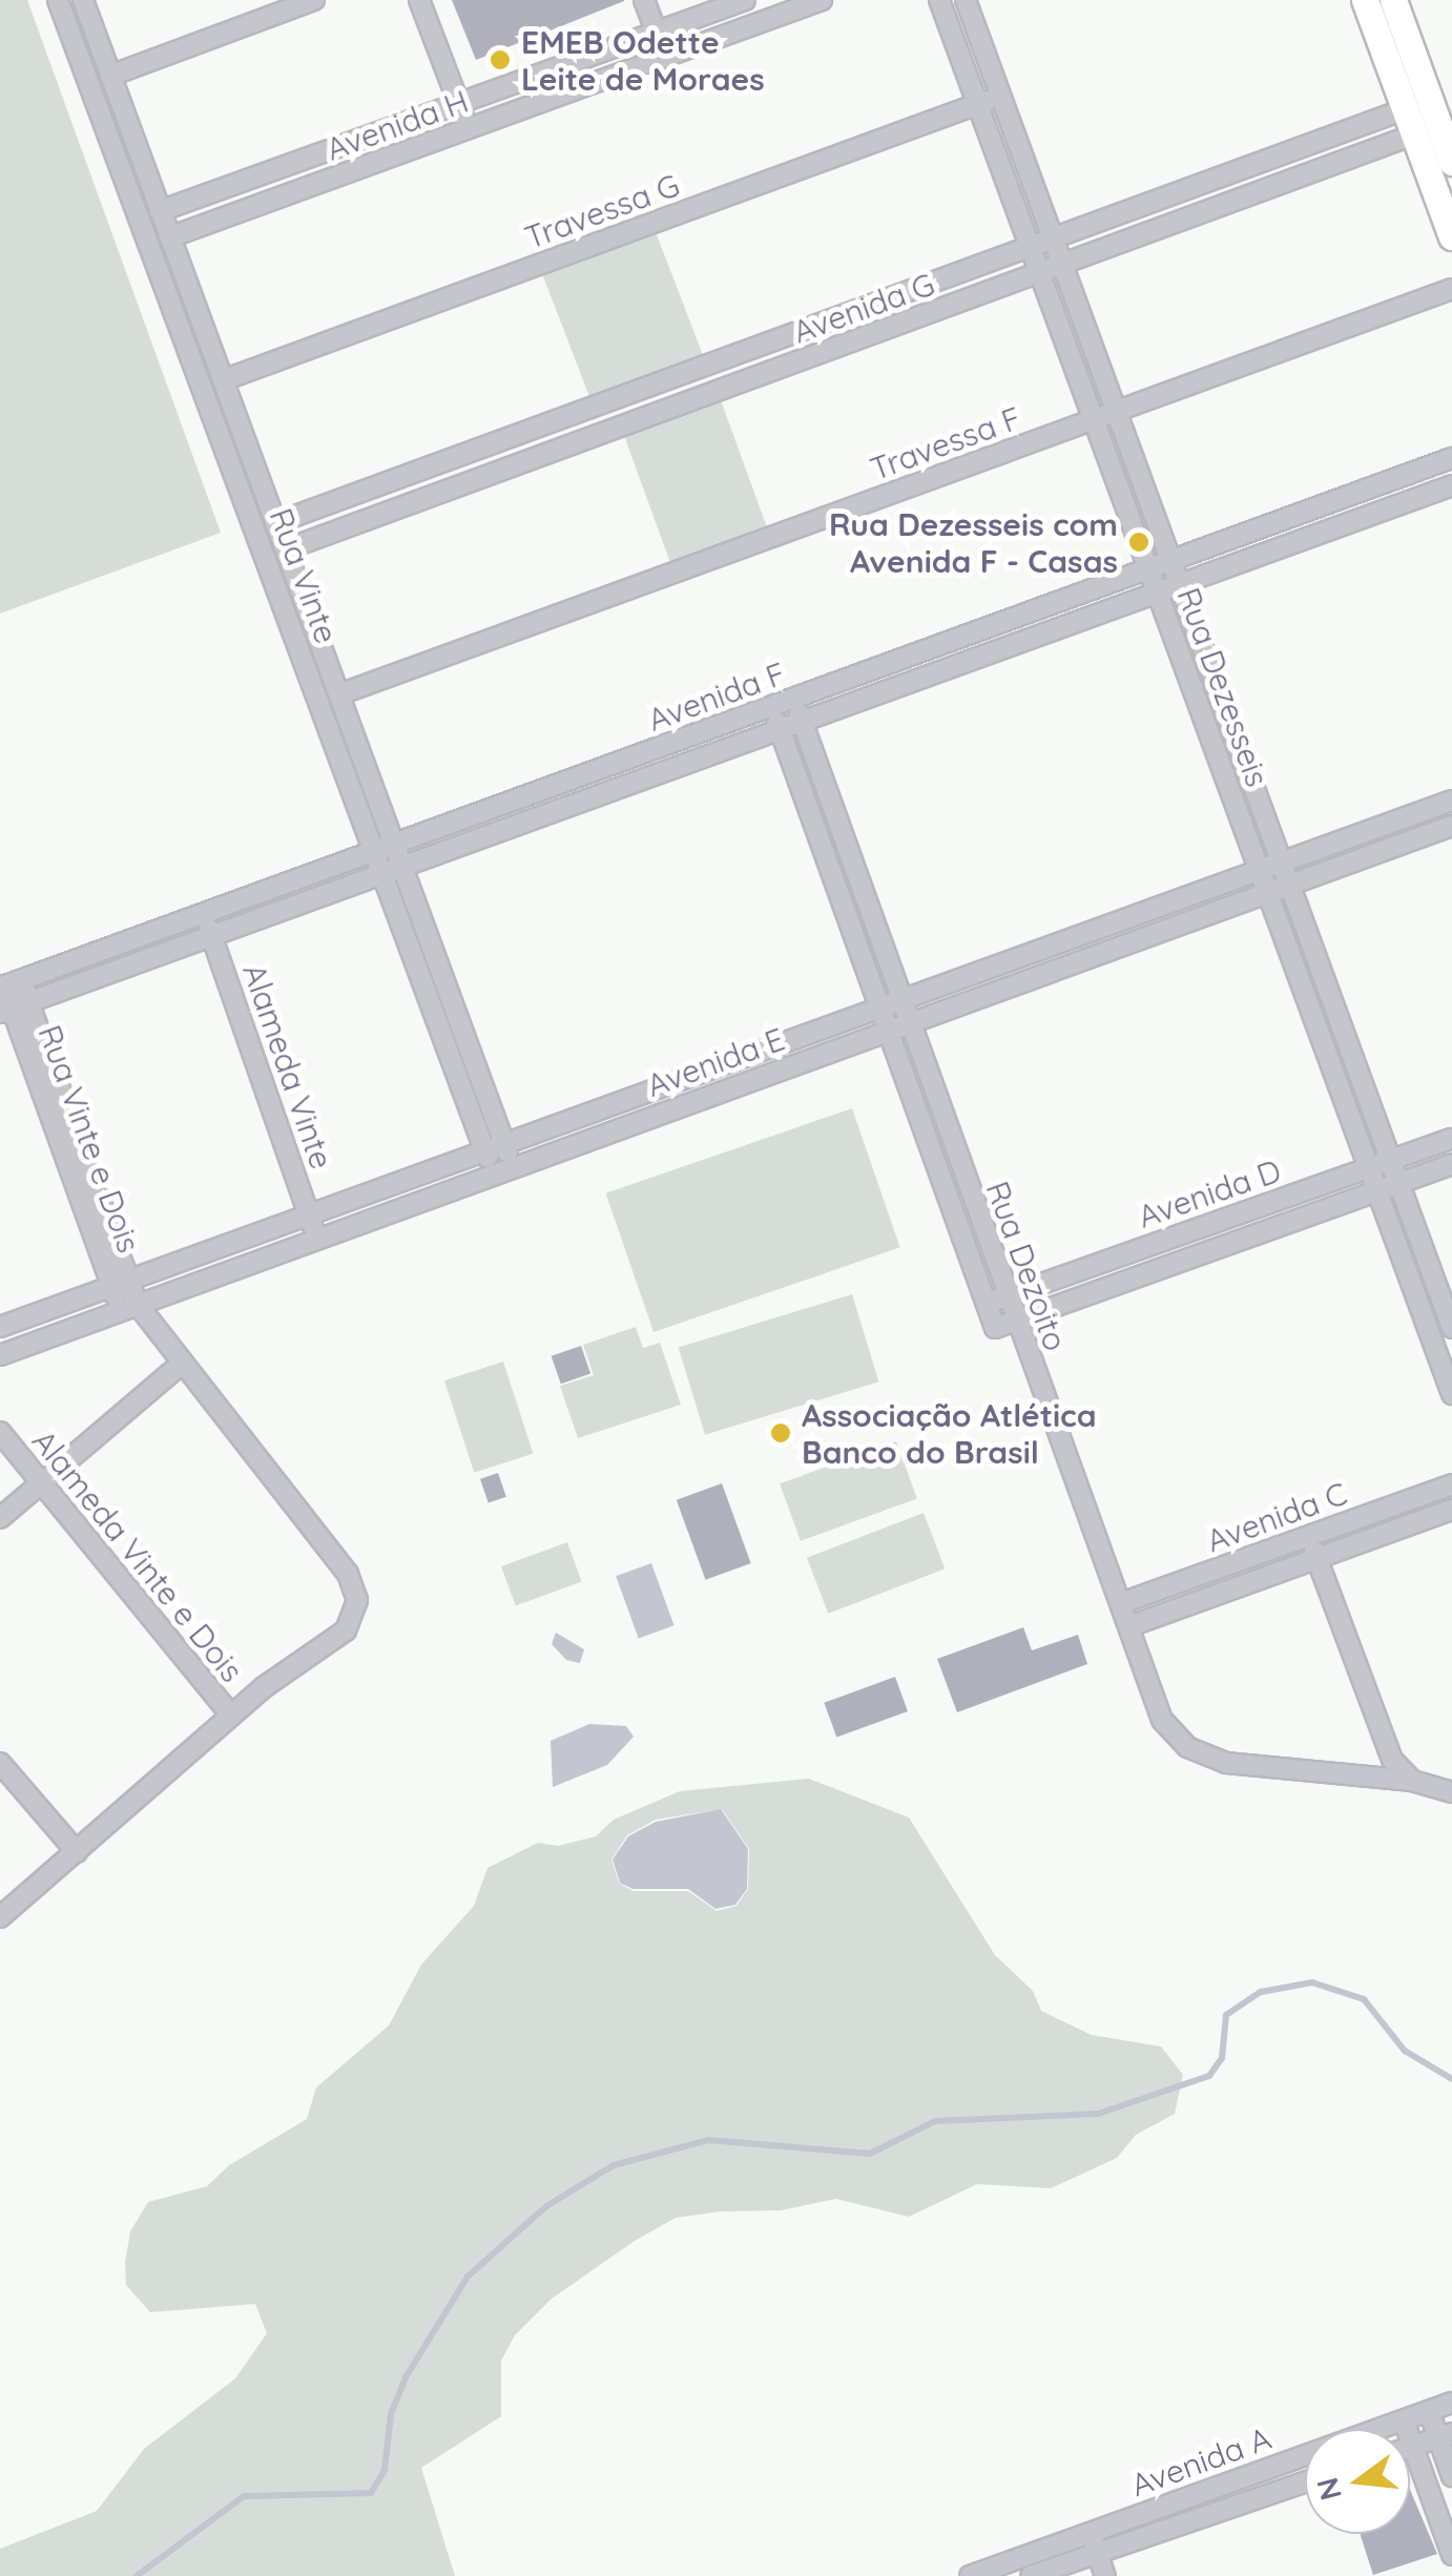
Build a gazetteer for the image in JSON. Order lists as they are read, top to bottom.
{
  "streets": {
    "street": [
      "Avenida H",
      "Travessa G",
      "Avenida G",
      "Travessa F",
      "Rua Vinte",
      "Rua Dezesseis",
      "Avenida F",
      "Avenida E",
      "Alameda Vinte",
      "Rua Vinte e Dois",
      "Avenida D",
      "Rua Dezoito",
      "Avenida C",
      "Alameda Vinte e Dois",
      "Avenida A"
    ]
  },
  "crossings": [
    ["Avenida H", "Rua Vinte"],
    ["Travessa G", "Rua Vinte"],
    ["Travessa G", "Rua Dezesseis"],
    ["Avenida G", "Rua Vinte"],
    ["Avenida G", "Rua Dezesseis"],
    ["Travessa F", "Rua Vinte"],
    ["Travessa F", "Rua Dezesseis"],
    ["Rua Vinte", "Avenida F"],
    ["Rua Vinte", "Avenida E"],
    ["Rua Dezesseis", "Avenida F"],
    ["Rua Dezesseis", "Avenida E"],
    ["Rua Dezesseis", "Avenida D"],
    ["Avenida F", "Alameda Vinte"],
    ["Avenida F", "Rua Vinte e Dois"],
    ["Avenida F", "Rua Dezoito"],
    ["Avenida E", "Alameda Vinte"],
    ["Avenida E", "Rua Vinte e Dois"],
    ["Avenida E", "Rua Dezoito"],
    ["Rua Vinte e Dois", "Alameda Vinte e Dois"],
    ["Avenida D", "Rua Dezoito"],
    ["Rua Dezoito", "Avenida C"]
  ],
  "places": ["EMEB Odette Leite de Moraes", "Rua Dezesseis com Avenida F - Casas", "Associação Atlética Banco do Brasil"],
  "north": "left"
}
